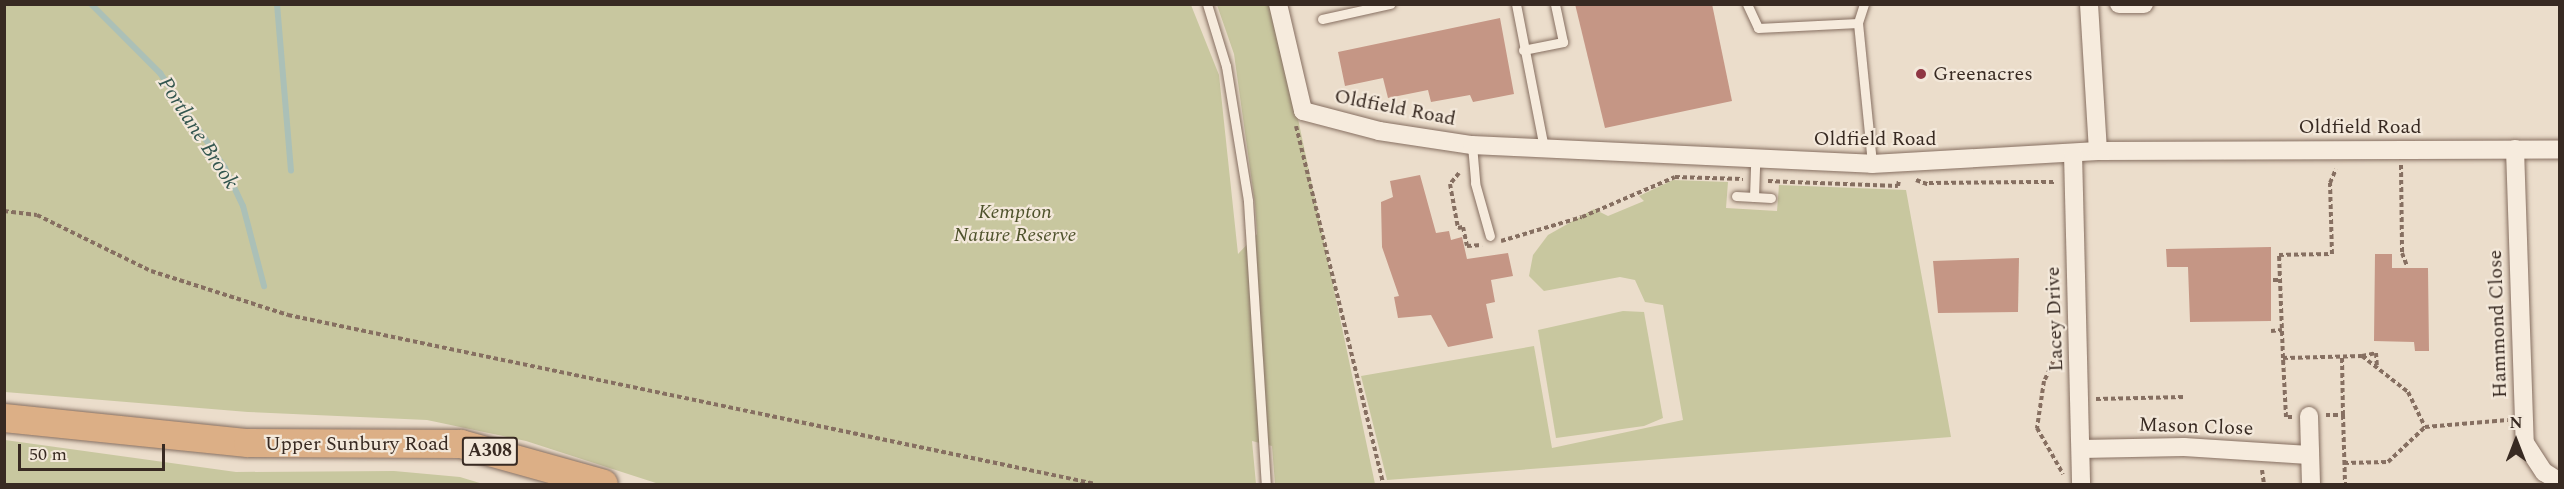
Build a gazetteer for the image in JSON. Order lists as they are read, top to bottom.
{
  "streets": {
    "highway": ["Upper Sunbury Road", "A308"],
    "street": [
      "Oldfield Road",
      "Lacey Drive",
      "Hammond Close",
      "Mason Close"
    ]
  },
  "crossings": [
    ["Oldfield Road", "Lacey Drive"],
    ["Oldfield Road", "Hammond Close"],
    ["Lacey Drive", "Mason Close"]
  ],
  "water": ["Portlane Brook"],
  "parks": ["Kempton Nature Reserve"],
  "places": ["Greenacres"],
  "scale_bar": "50 m",
  "north": "top"
}
